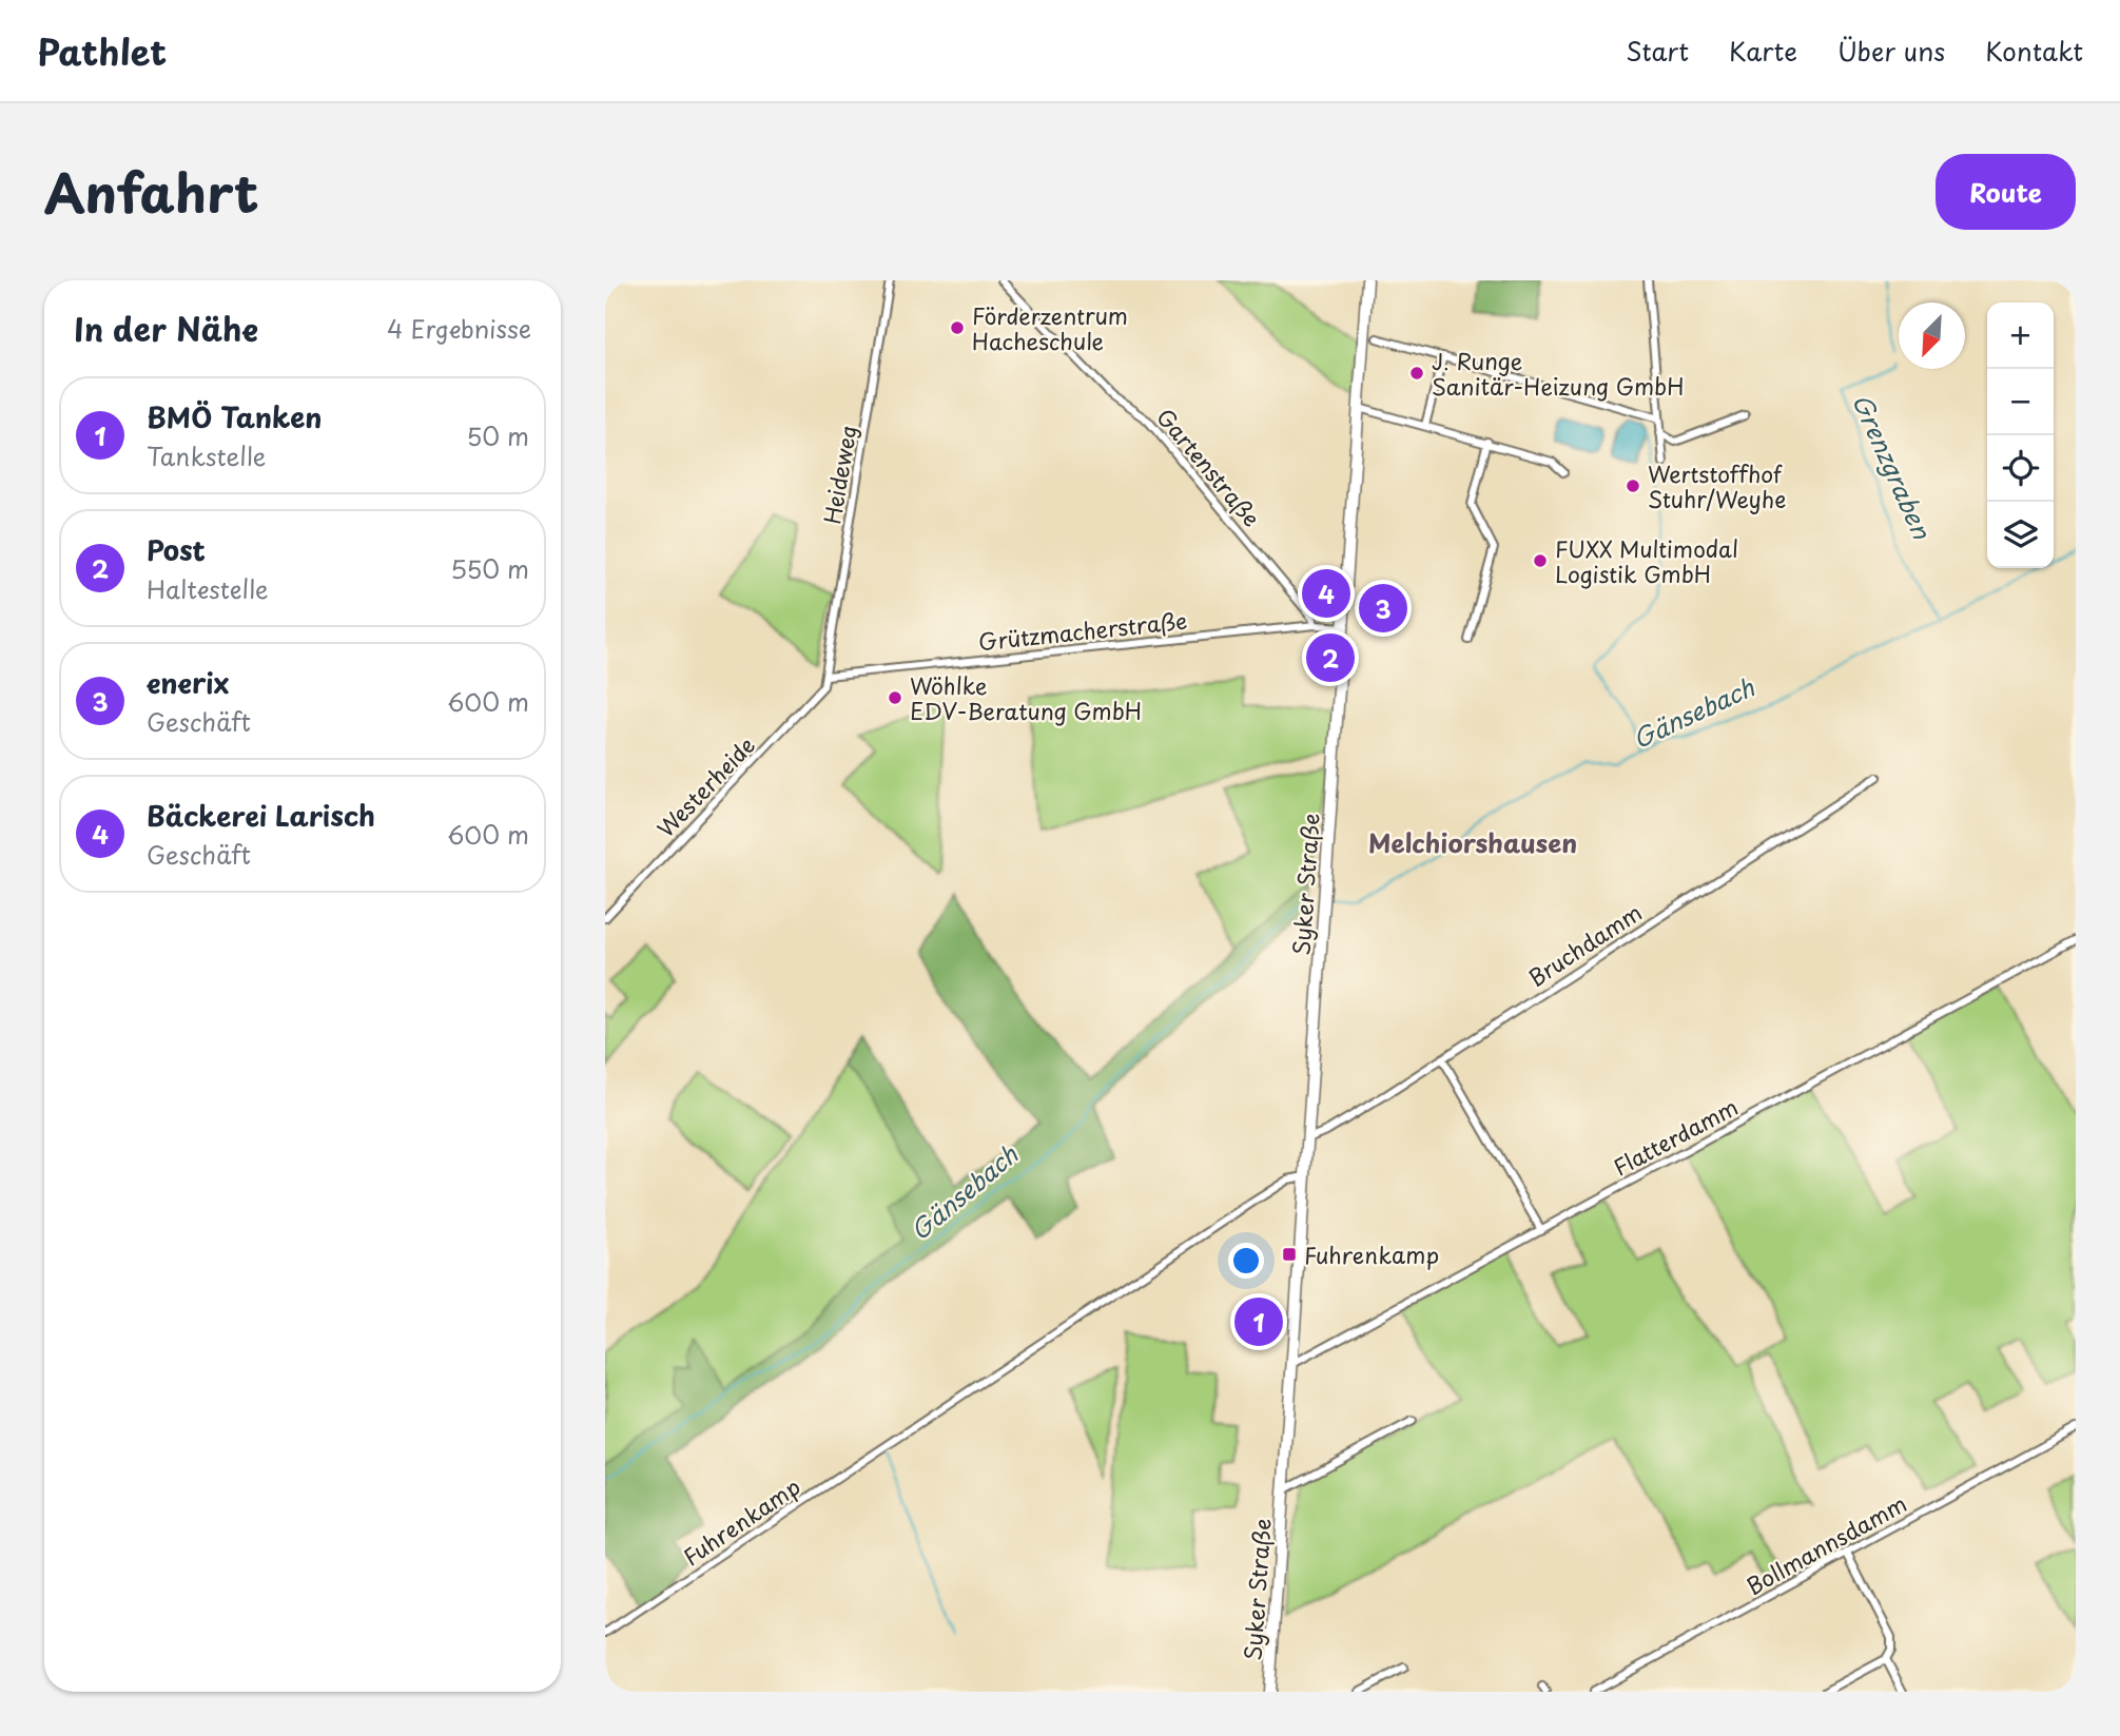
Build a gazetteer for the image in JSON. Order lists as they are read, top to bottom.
{
  "streets": {
    "main road": ["Syker Straße"],
    "street": [
      "Gartenstraße",
      "Heideweg",
      "Grützmacherstraße",
      "Westerheide",
      "Bruchdamm",
      "Flatterdamm",
      "Fuhrenkamp",
      "Bollmannsdamm"
    ]
  },
  "crossings": [
    ["Gartenstraße", "Grützmacherstraße"],
    ["Heideweg", "Grützmacherstraße"],
    ["Heideweg", "Westerheide"],
    ["Grützmacherstraße", "Westerheide"],
    ["Grützmacherstraße", "Syker Straße"],
    ["Syker Straße", "Bruchdamm"],
    ["Syker Straße", "Flatterdamm"],
    ["Syker Straße", "Fuhrenkamp"]
  ],
  "districts": ["Melchiorshausen"],
  "water": ["Grenzgraben", "Gänsebach"],
  "places": {
    "other": [
      "Förderzentrum Hacheschule",
      "J. Runge Sanitär-Heizung GmbH",
      "Wertstoffhof Stuhr/Weyhe",
      "FUXX Multimodal Logistik GmbH",
      "Wöhlke EDV-Beratung GmbH"
    ],
    "transit": ["Fuhrenkamp"]
  },
  "north": "bottom left",
  "page": {
    "header": "Pathlet",
    "nav": [
      "Start",
      "Karte",
      "Über uns",
      "Kontakt"
    ],
    "title": "Anfahrt",
    "buttons": "Route",
    "heading": ["In der Nähe", "4 Ergebnisse"],
    "map_buttons": ["+", "−"],
    "list": [
      {
        "mark": "1",
        "name": "BMÖ Tanken",
        "note": "Tankstelle",
        "value": "50 m"
      },
      {
        "mark": "2",
        "name": "Post",
        "note": "Haltestelle",
        "value": "550 m"
      },
      {
        "mark": "3",
        "name": "enerix",
        "note": "Geschäft",
        "value": "600 m"
      },
      {
        "mark": "4",
        "name": "Bäckerei Larisch",
        "note": "Geschäft",
        "value": "600 m"
      }
    ],
    "pins": [
      "4",
      "3",
      "2",
      "1"
    ]
  }
}
